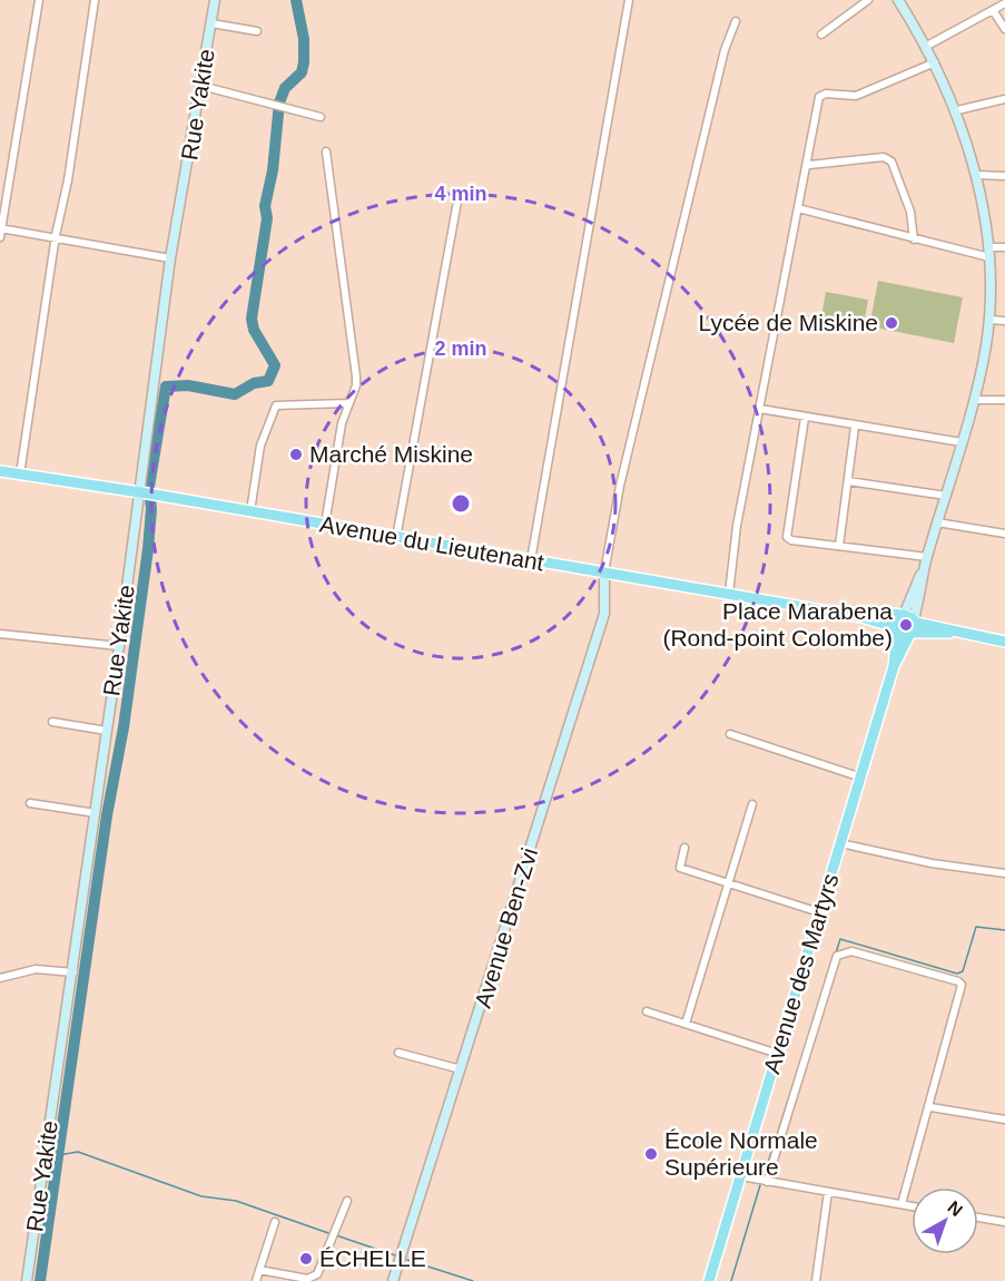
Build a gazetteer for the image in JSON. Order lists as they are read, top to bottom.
{
  "streets": {
    "main road": [
      "Rue Yakite",
      "Avenue du Lieutenant",
      "Avenue Ben-Zvi",
      "Avenue des Martyrs"
    ]
  },
  "crossings": [
    ["Rue Yakite", "Avenue du Lieutenant"],
    ["Avenue du Lieutenant", "Avenue Ben-Zvi"],
    ["Avenue du Lieutenant", "Avenue des Martyrs"]
  ],
  "places": [
    "Lycée de Miskine",
    "Marché Miskine",
    "Place Marabena (Rond-point Colombe)",
    "École Normale Supérieure",
    "ÉCHELLE"
  ],
  "north": "top right",
  "rings": ["4 min", "2 min"]
}
